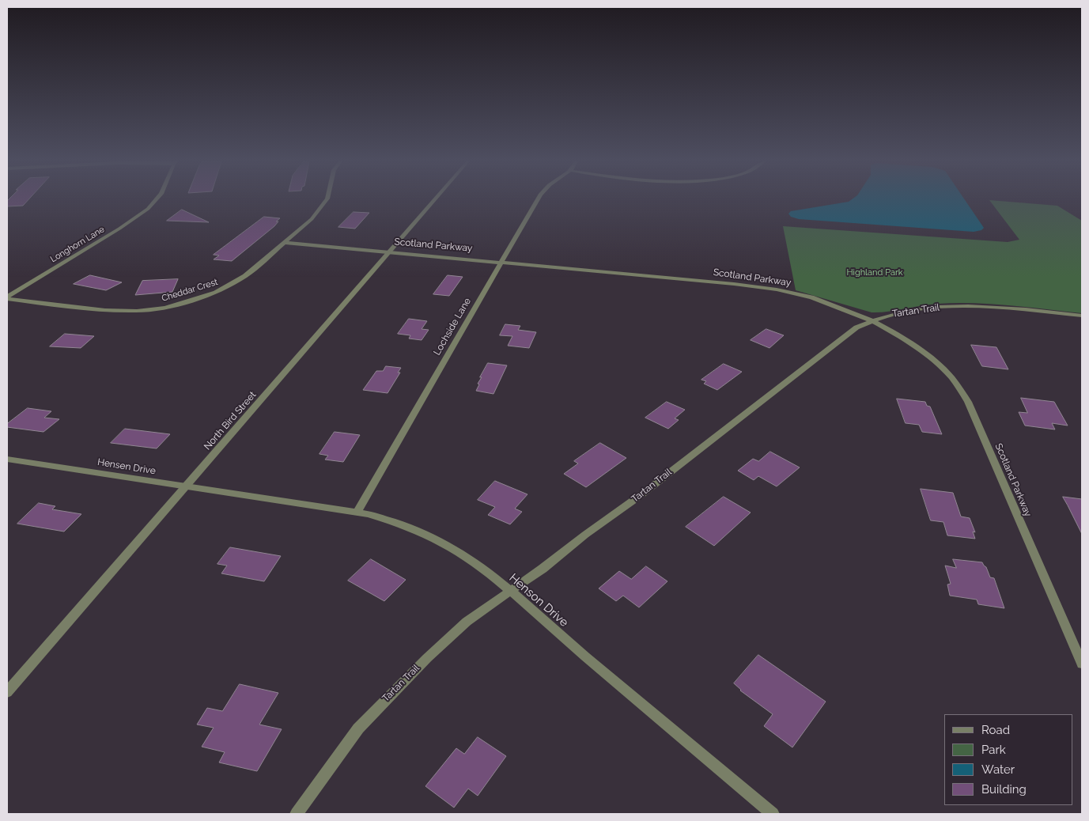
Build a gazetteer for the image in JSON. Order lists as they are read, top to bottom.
{
  "streets": {
    "street": [
      "Longhorn Lane",
      "Scotland Parkway",
      "Cheddar Crest",
      "Tartan Trail",
      "Lochside Lane",
      "North Bird Street",
      "Hensen Drive",
      "Henson Drive"
    ]
  },
  "crossings": [
    ["Longhorn Lane", "Cheddar Crest"],
    ["Scotland Parkway", "Cheddar Crest"],
    ["Scotland Parkway", "Tartan Trail"],
    ["Scotland Parkway", "Lochside Lane"],
    ["Scotland Parkway", "North Bird Street"],
    ["Tartan Trail", "Henson Drive"],
    ["Lochside Lane", "Henson Drive"],
    ["North Bird Street", "Hensen Drive"],
    ["Hensen Drive", "Henson Drive"]
  ],
  "parks": ["Highland Park"],
  "legend": [
    "Road",
    "Park",
    "Water",
    "Building"
  ]
}
